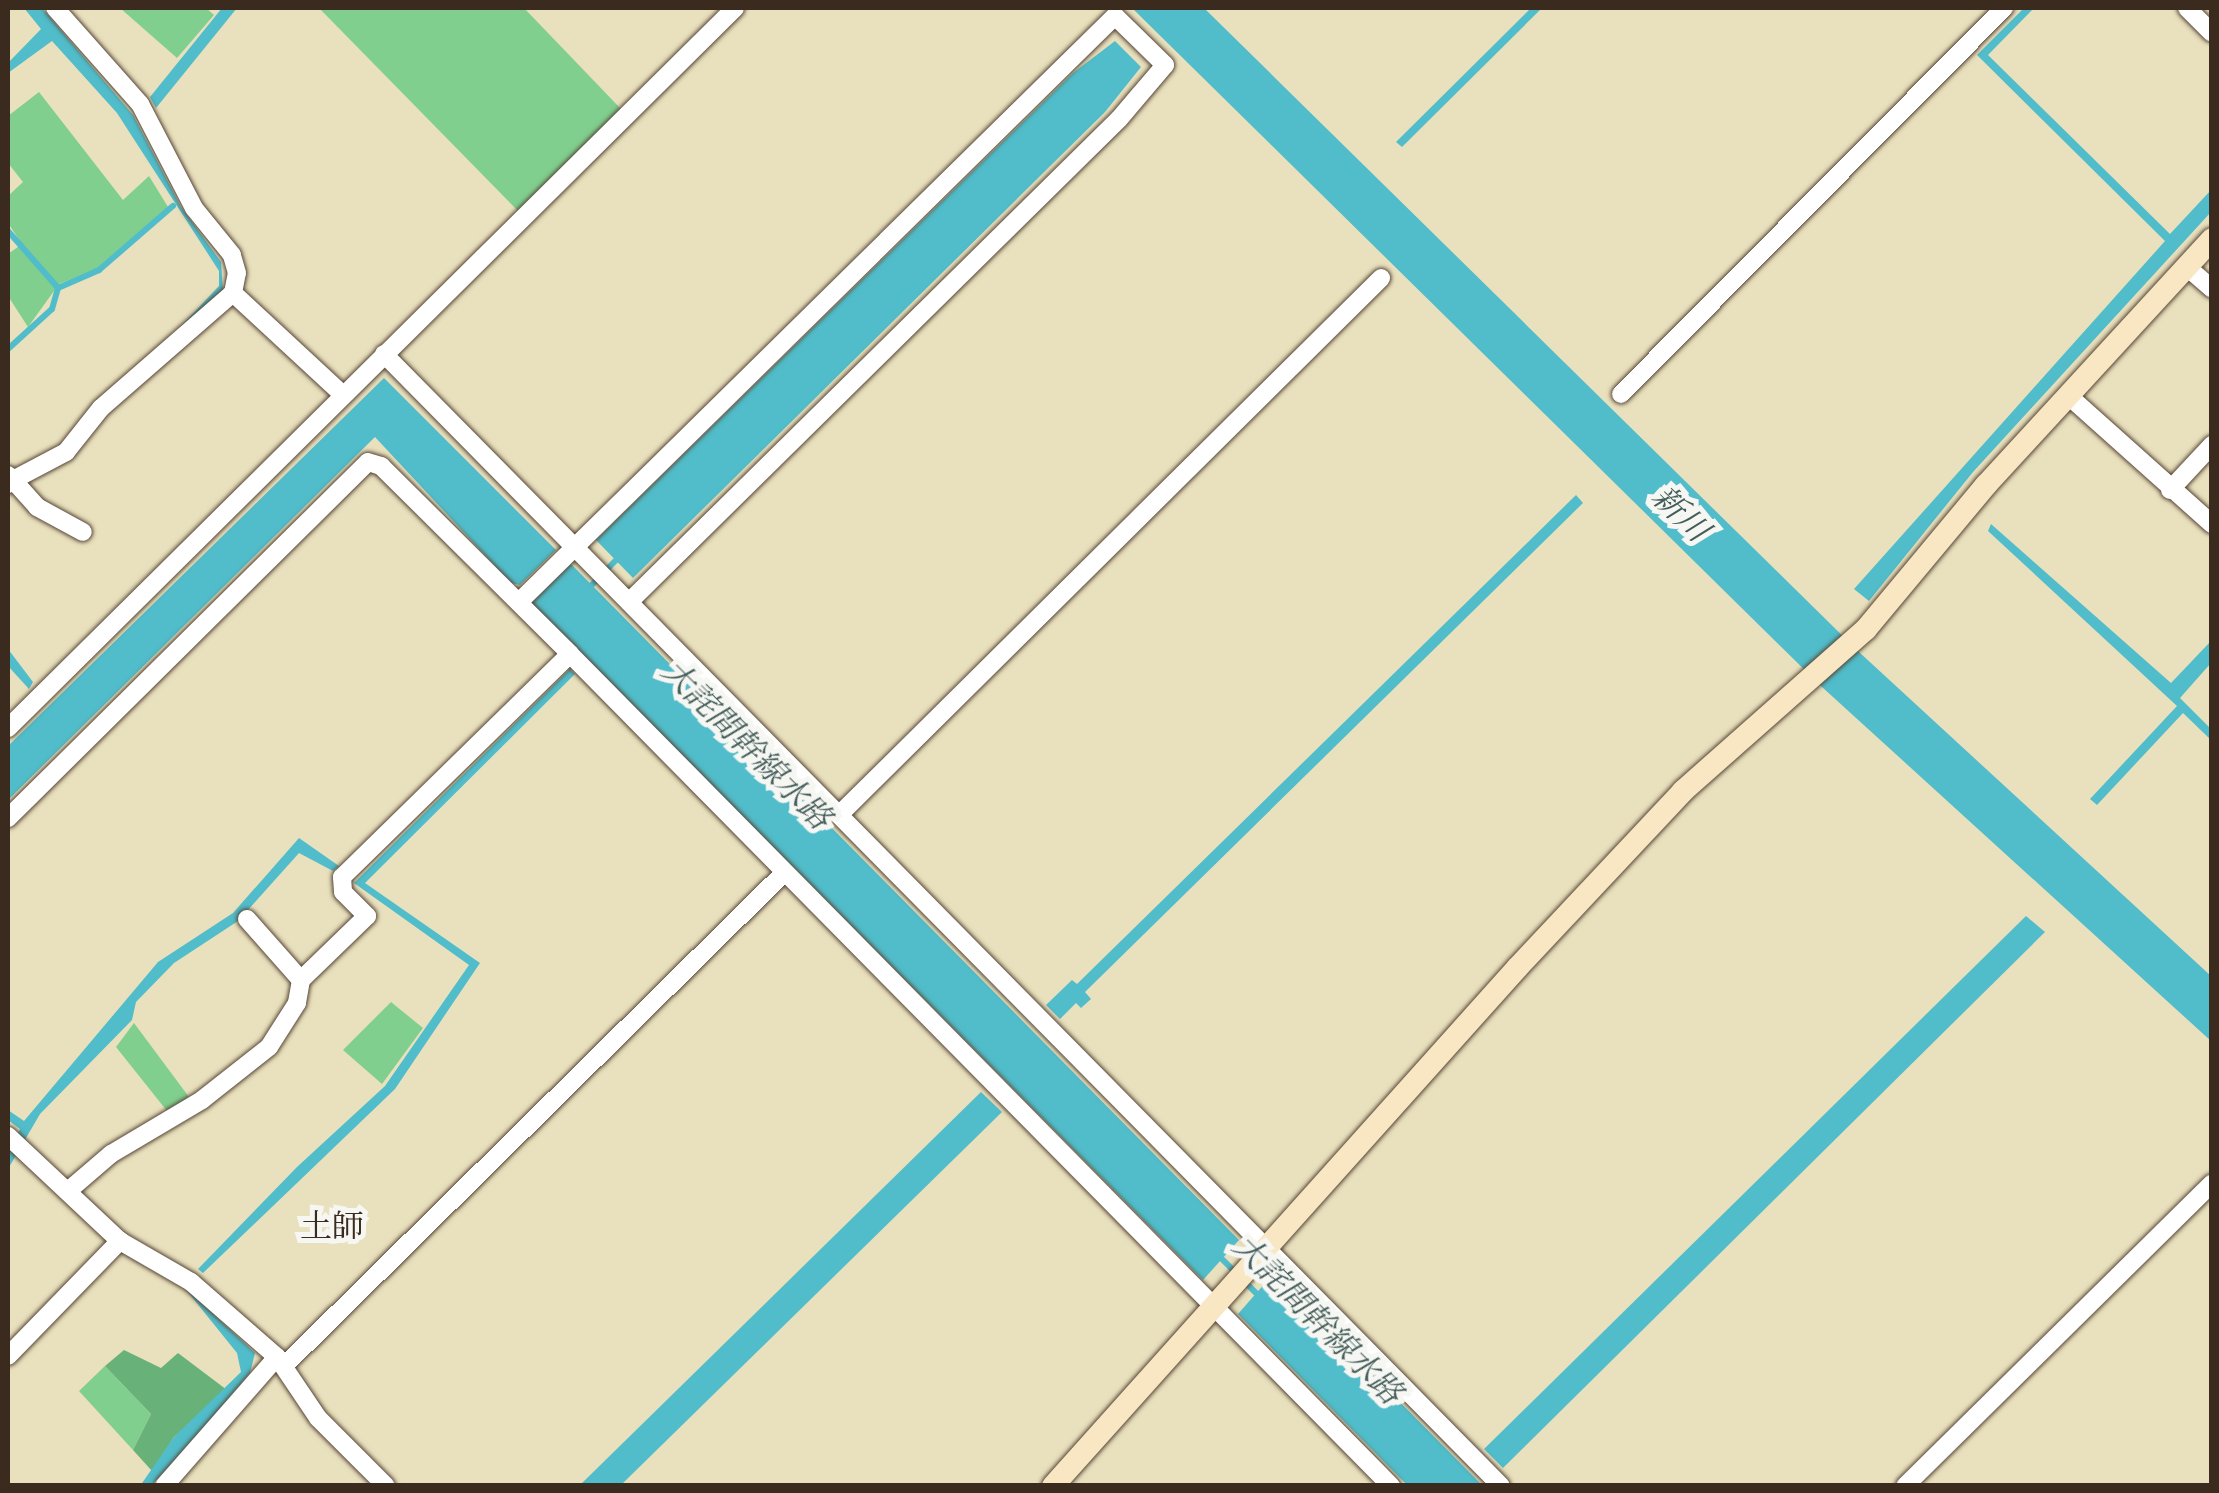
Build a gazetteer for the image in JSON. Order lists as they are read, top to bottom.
{
  "districts": ["土師"],
  "water": ["新川", "大詫間幹線水路"]
}
